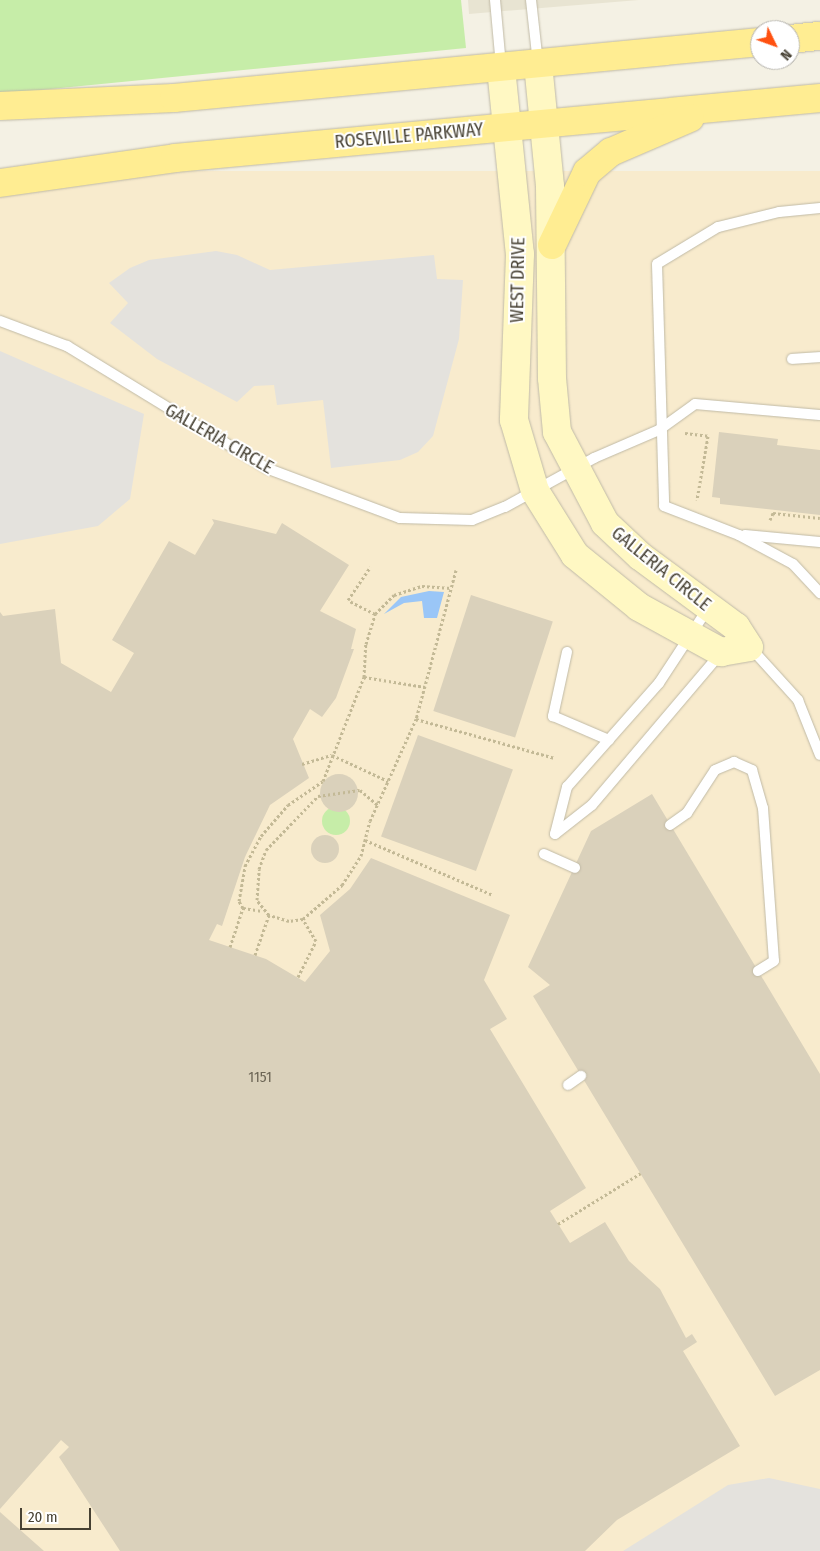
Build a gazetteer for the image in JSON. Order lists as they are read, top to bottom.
{
  "streets": {
    "main road": ["ROSEVILLE PARKWAY"],
    "street": ["WEST DRIVE", "GALLERIA CIRCLE"]
  },
  "crossings": [
    ["ROSEVILLE PARKWAY", "WEST DRIVE"],
    ["WEST DRIVE", "GALLERIA CIRCLE"]
  ],
  "house_numbers": ["1151"],
  "scale_bar": "20 m",
  "north": "bottom right"
}
